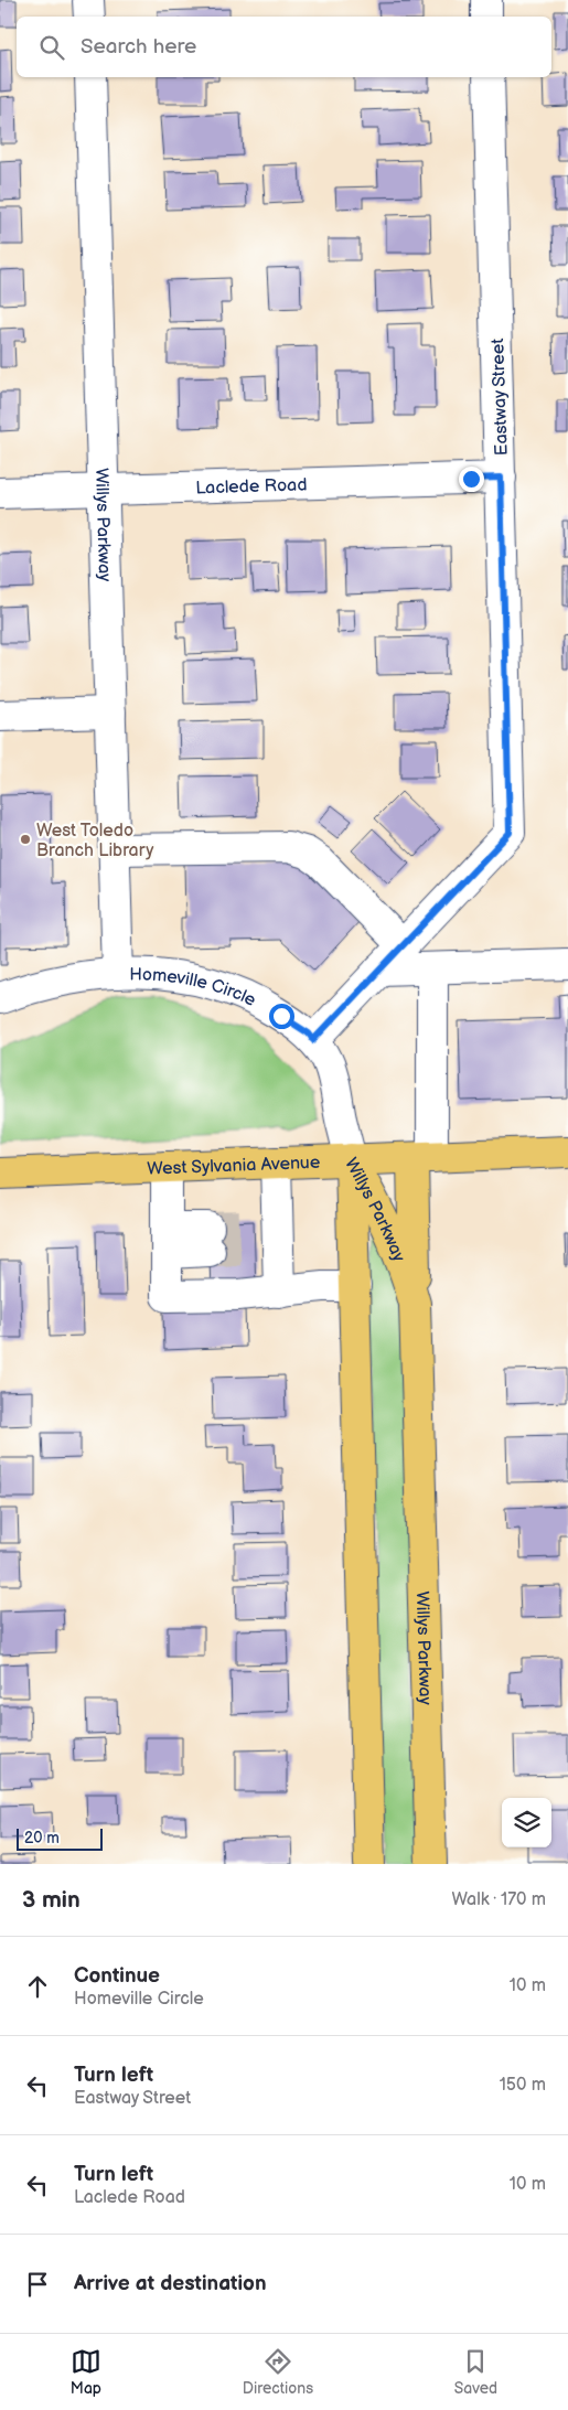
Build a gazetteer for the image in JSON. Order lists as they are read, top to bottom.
{
  "streets": {
    "main road": ["Willys Parkway", "West Sylvania Avenue"],
    "street": ["Eastway Street", "Laclede Road", "Homeville Circle"]
  },
  "crossings": [
    ["Eastway Street", "Laclede Road"],
    ["Eastway Street", "Homeville Circle"],
    ["Laclede Road", "Willys Parkway"],
    ["Willys Parkway", "Homeville Circle"],
    ["Willys Parkway", "West Sylvania Avenue"],
    ["Homeville Circle", "West Sylvania Avenue"]
  ],
  "places": ["West Toledo Branch Library"],
  "scale_bar": "20 m",
  "page": {
    "search": "Search here",
    "scale": "20 m",
    "heading": ["3 min", "Walk · 170 m"],
    "list": [
      ["Continue", "Homeville Circle", "10 m"],
      ["Turn left", "Eastway Street", "150 m"],
      ["Turn left", "Laclede Road", "10 m"],
      "Arrive at destination"
    ],
    "nav": ["Map", "Directions", "Saved"]
  }
}
